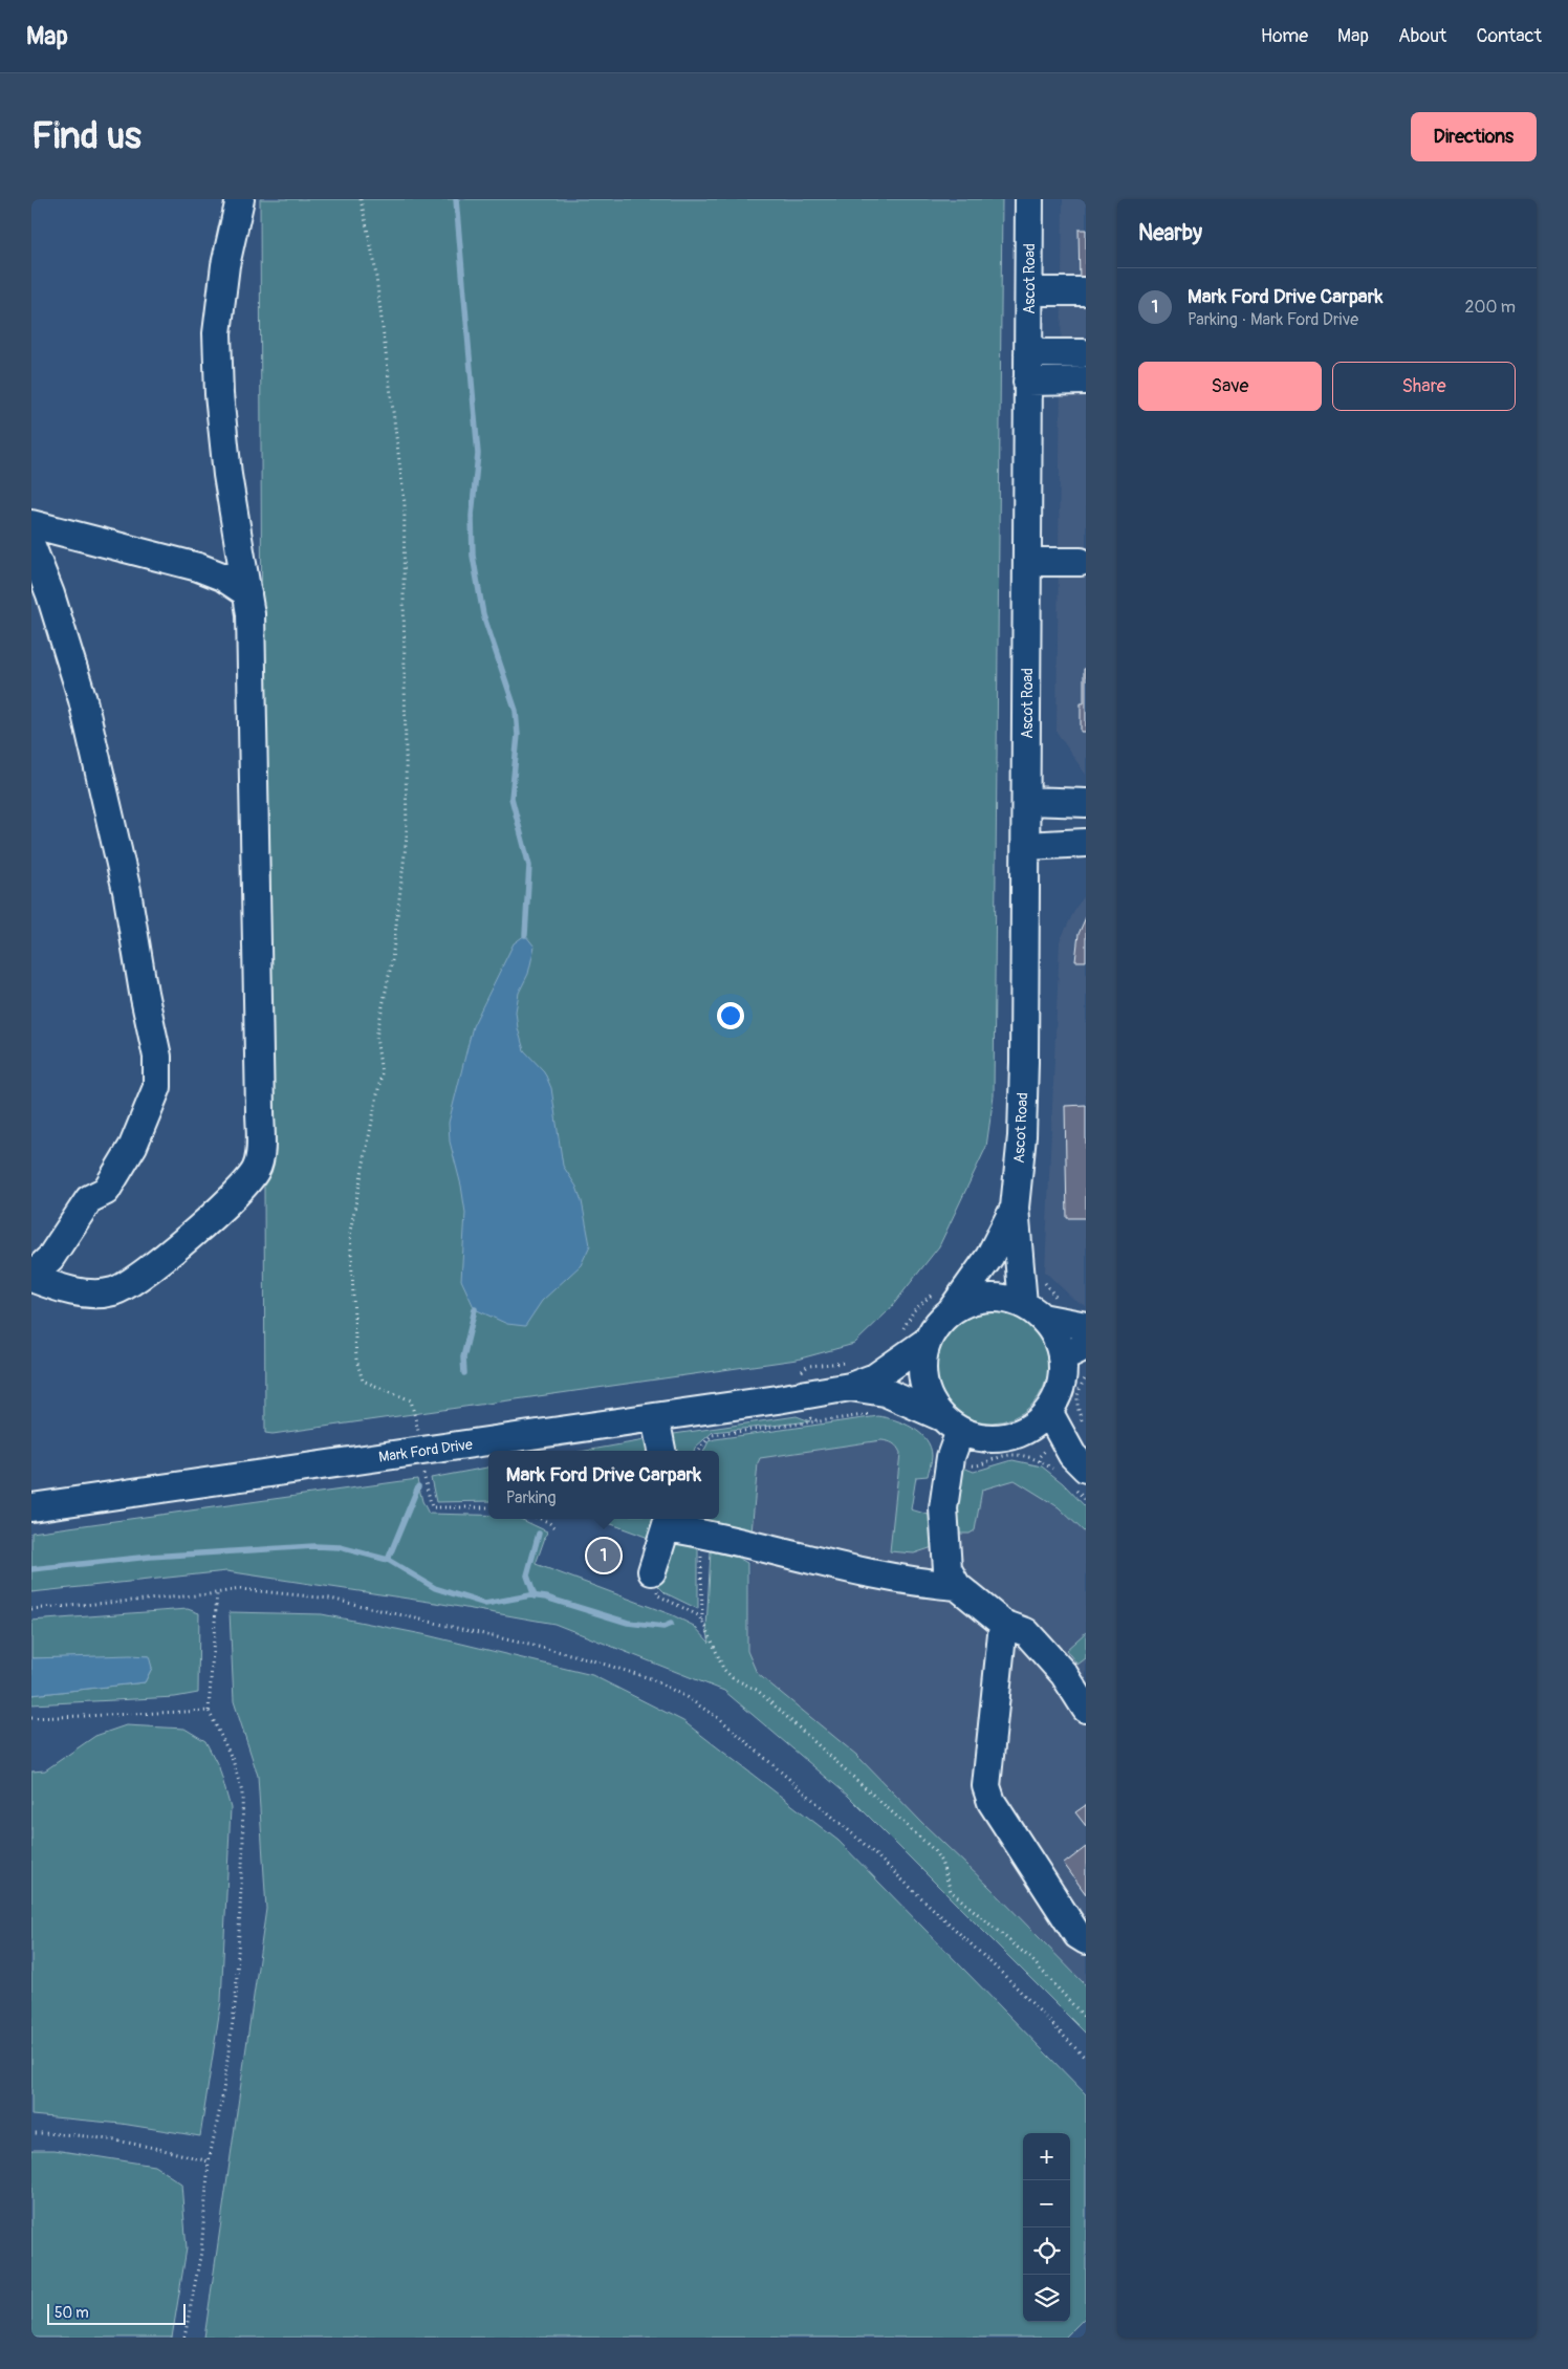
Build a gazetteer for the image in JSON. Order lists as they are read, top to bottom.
{
  "streets": {
    "street": ["Ascot Road", "Mark Ford Drive"]
  },
  "crossings": [
    ["Ascot Road", "Mark Ford Drive"]
  ],
  "scale_bar": "50 m",
  "page": {
    "header": "Map",
    "nav": [
      "Home",
      "Map",
      "About",
      "Contact"
    ],
    "buttons": [
      "Directions",
      ["Save", "Share"]
    ],
    "title": "Find us",
    "heading": "Nearby",
    "list": [
      {
        "mark": "1",
        "name": "Mark Ford Drive Carpark",
        "note": "Parking · Mark Ford Drive",
        "value": "200 m"
      }
    ],
    "popup": ["Mark Ford Drive Carpark", "Parking"],
    "pins": "1",
    "map_buttons": ["+", "−"],
    "scale": "50 m"
  }
}
